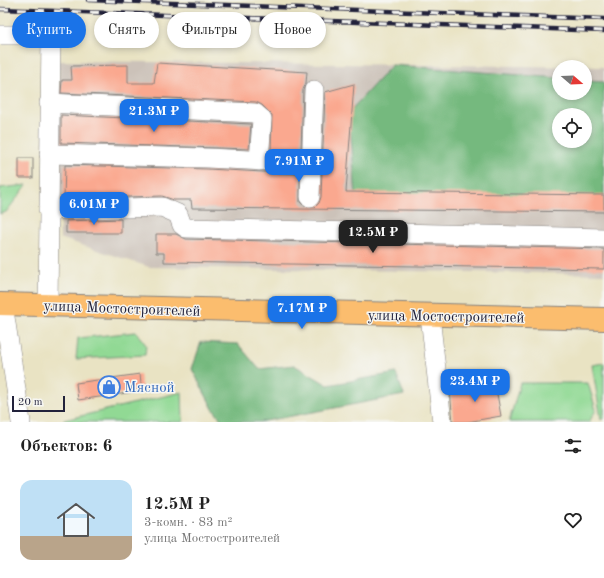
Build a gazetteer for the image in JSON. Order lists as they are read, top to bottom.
{
  "streets": {
    "main road": ["улица Мостостроителей"]
  },
  "places": {
    "shop": ["Мясной"]
  },
  "scale_bar": "20 m",
  "north": "right",
  "page": {
    "chip": [
      "Купить",
      "Снять",
      "Фильтры",
      "Новое"
    ],
    "price": [
      "21.3M ₽",
      "7.91M ₽",
      "6.01M ₽",
      "12.5M ₽",
      "7.17M ₽",
      "23.4M ₽"
    ],
    "scale": "20 m",
    "heading": "Объектов: 6",
    "list": [
      {
        "name": "12.5M ₽",
        "note": "3-комн. · 83 m² · улица Мостостроителей"
      }
    ]
  }
}
